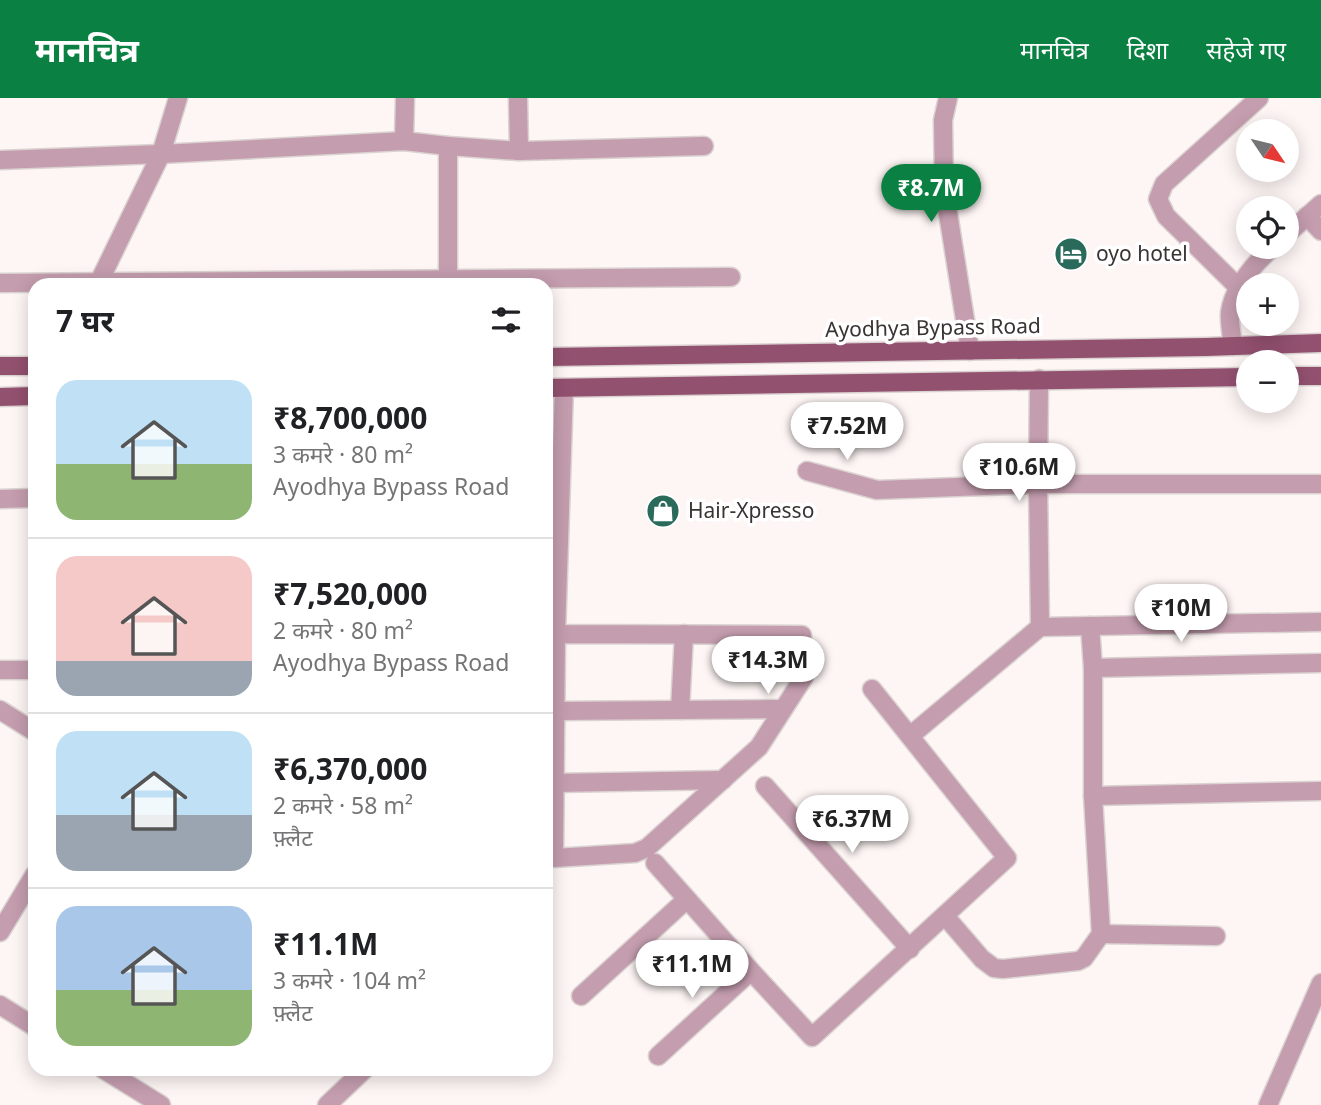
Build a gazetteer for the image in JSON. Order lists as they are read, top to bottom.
{
  "streets": {
    "main road": ["Ayodhya Bypass Road"]
  },
  "places": {
    "hotel": ["oyo hotel"],
    "shop": ["Hair-Xpresso"]
  },
  "north": "bottom right",
  "page": {
    "header": "मानचित्र",
    "nav": ["मानचित्र", "दिशा", "सहेजे गए"],
    "map_buttons": ["+", "−"],
    "price": [
      "₹8.7M",
      "₹7.52M",
      "₹10.6M",
      "₹10M",
      "₹14.3M",
      "₹6.37M",
      "₹11.1M"
    ],
    "heading": "7 घर",
    "list": [
      {
        "name": "₹8,700,000",
        "note": "3 कमरे · 80 m² · Ayodhya Bypass Road"
      },
      {
        "name": "₹7,520,000",
        "note": "2 कमरे · 80 m² · Ayodhya Bypass Road"
      },
      {
        "name": "₹6,370,000",
        "note": "2 कमरे · 58 m² · फ़्लैट"
      },
      {
        "name": "₹11.1M",
        "note": "3 कमरे · 104 m² · फ़्लैट"
      }
    ]
  }
}
